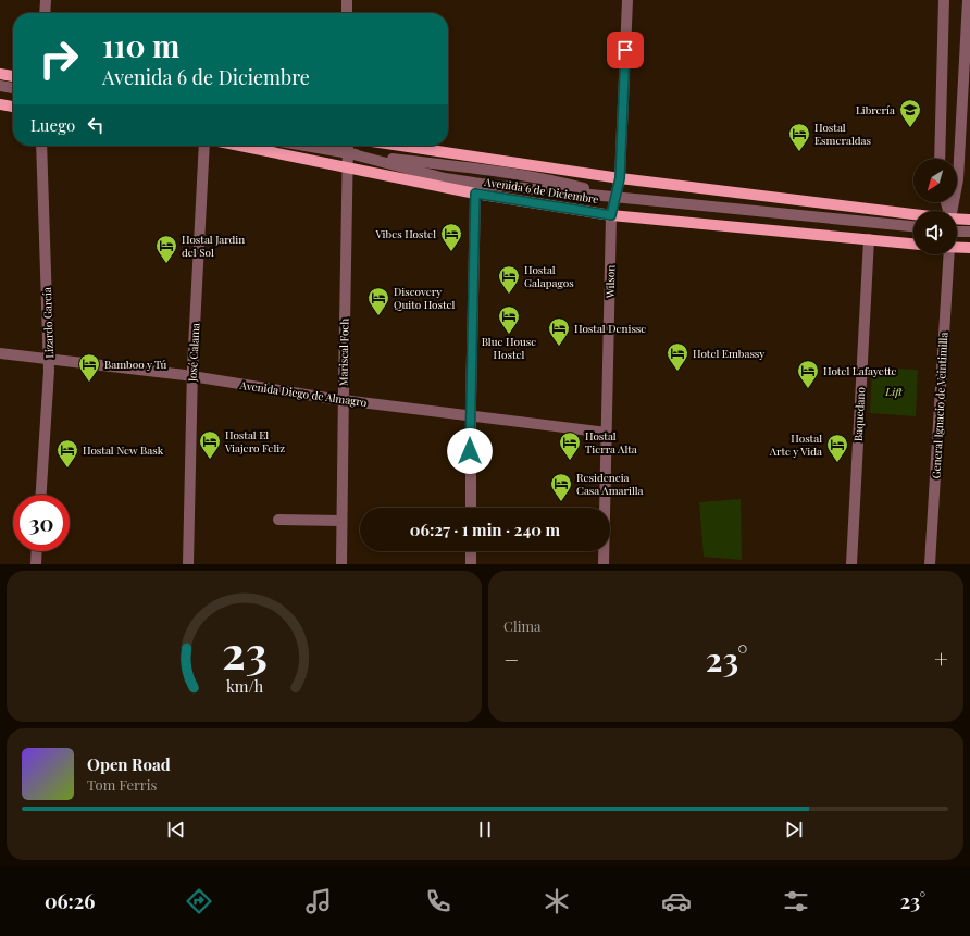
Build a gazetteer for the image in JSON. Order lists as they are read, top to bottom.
{
  "streets": {
    "main road": ["Avenida 6 de Diciembre"],
    "street": [
      "Wilson",
      "Lizardo García",
      "José Calama",
      "Mariscal Foch",
      "Avenida Diego de Almagro",
      "General Ignacio de Veintimilla",
      "Baquedano"
    ]
  },
  "crossings": [
    ["Avenida 6 de Diciembre", "Wilson"],
    ["Avenida 6 de Diciembre", "Mariscal Foch"],
    ["Avenida 6 de Diciembre", "Baquedano"],
    ["Wilson", "Avenida Diego de Almagro"],
    ["Lizardo García", "Avenida Diego de Almagro"],
    ["José Calama", "Avenida Diego de Almagro"],
    ["Mariscal Foch", "Avenida Diego de Almagro"]
  ],
  "parks": ["Lift"],
  "places": {
    "school or university": ["Librería"],
    "hotel": [
      "Hostal Esmeraldas",
      "Vibes Hostel",
      "Hostal Jardin del Sol",
      "Hostal Galapagos",
      "Discovery Quito Hostel",
      "Blue House Hostel",
      "Hostal Denisse",
      "Hotel Embassy",
      "Bamboo y Tú",
      "Hotel Lafayette",
      "Hostal El Viajero Feliz",
      "Hostal Tierra Alta",
      "Hostal Arte y Vida",
      "Hostal New Bask",
      "Residencia Casa Amarilla"
    ]
  },
  "north": "bottom left",
  "page": {
    "turn": ["110 m", "Avenida 6 de Diciembre"],
    "then": "Luego",
    "limit": "30",
    "trip": "06:27 · 1 min · 240 m",
    "tile": "Clima",
    "heat": ["−", "23°", "+"],
    "song": ["Open Road", "Tom Ferris"],
    "tabs": ["06:26", "23°"],
    "gauge": ["23", "km/h"]
  }
}
